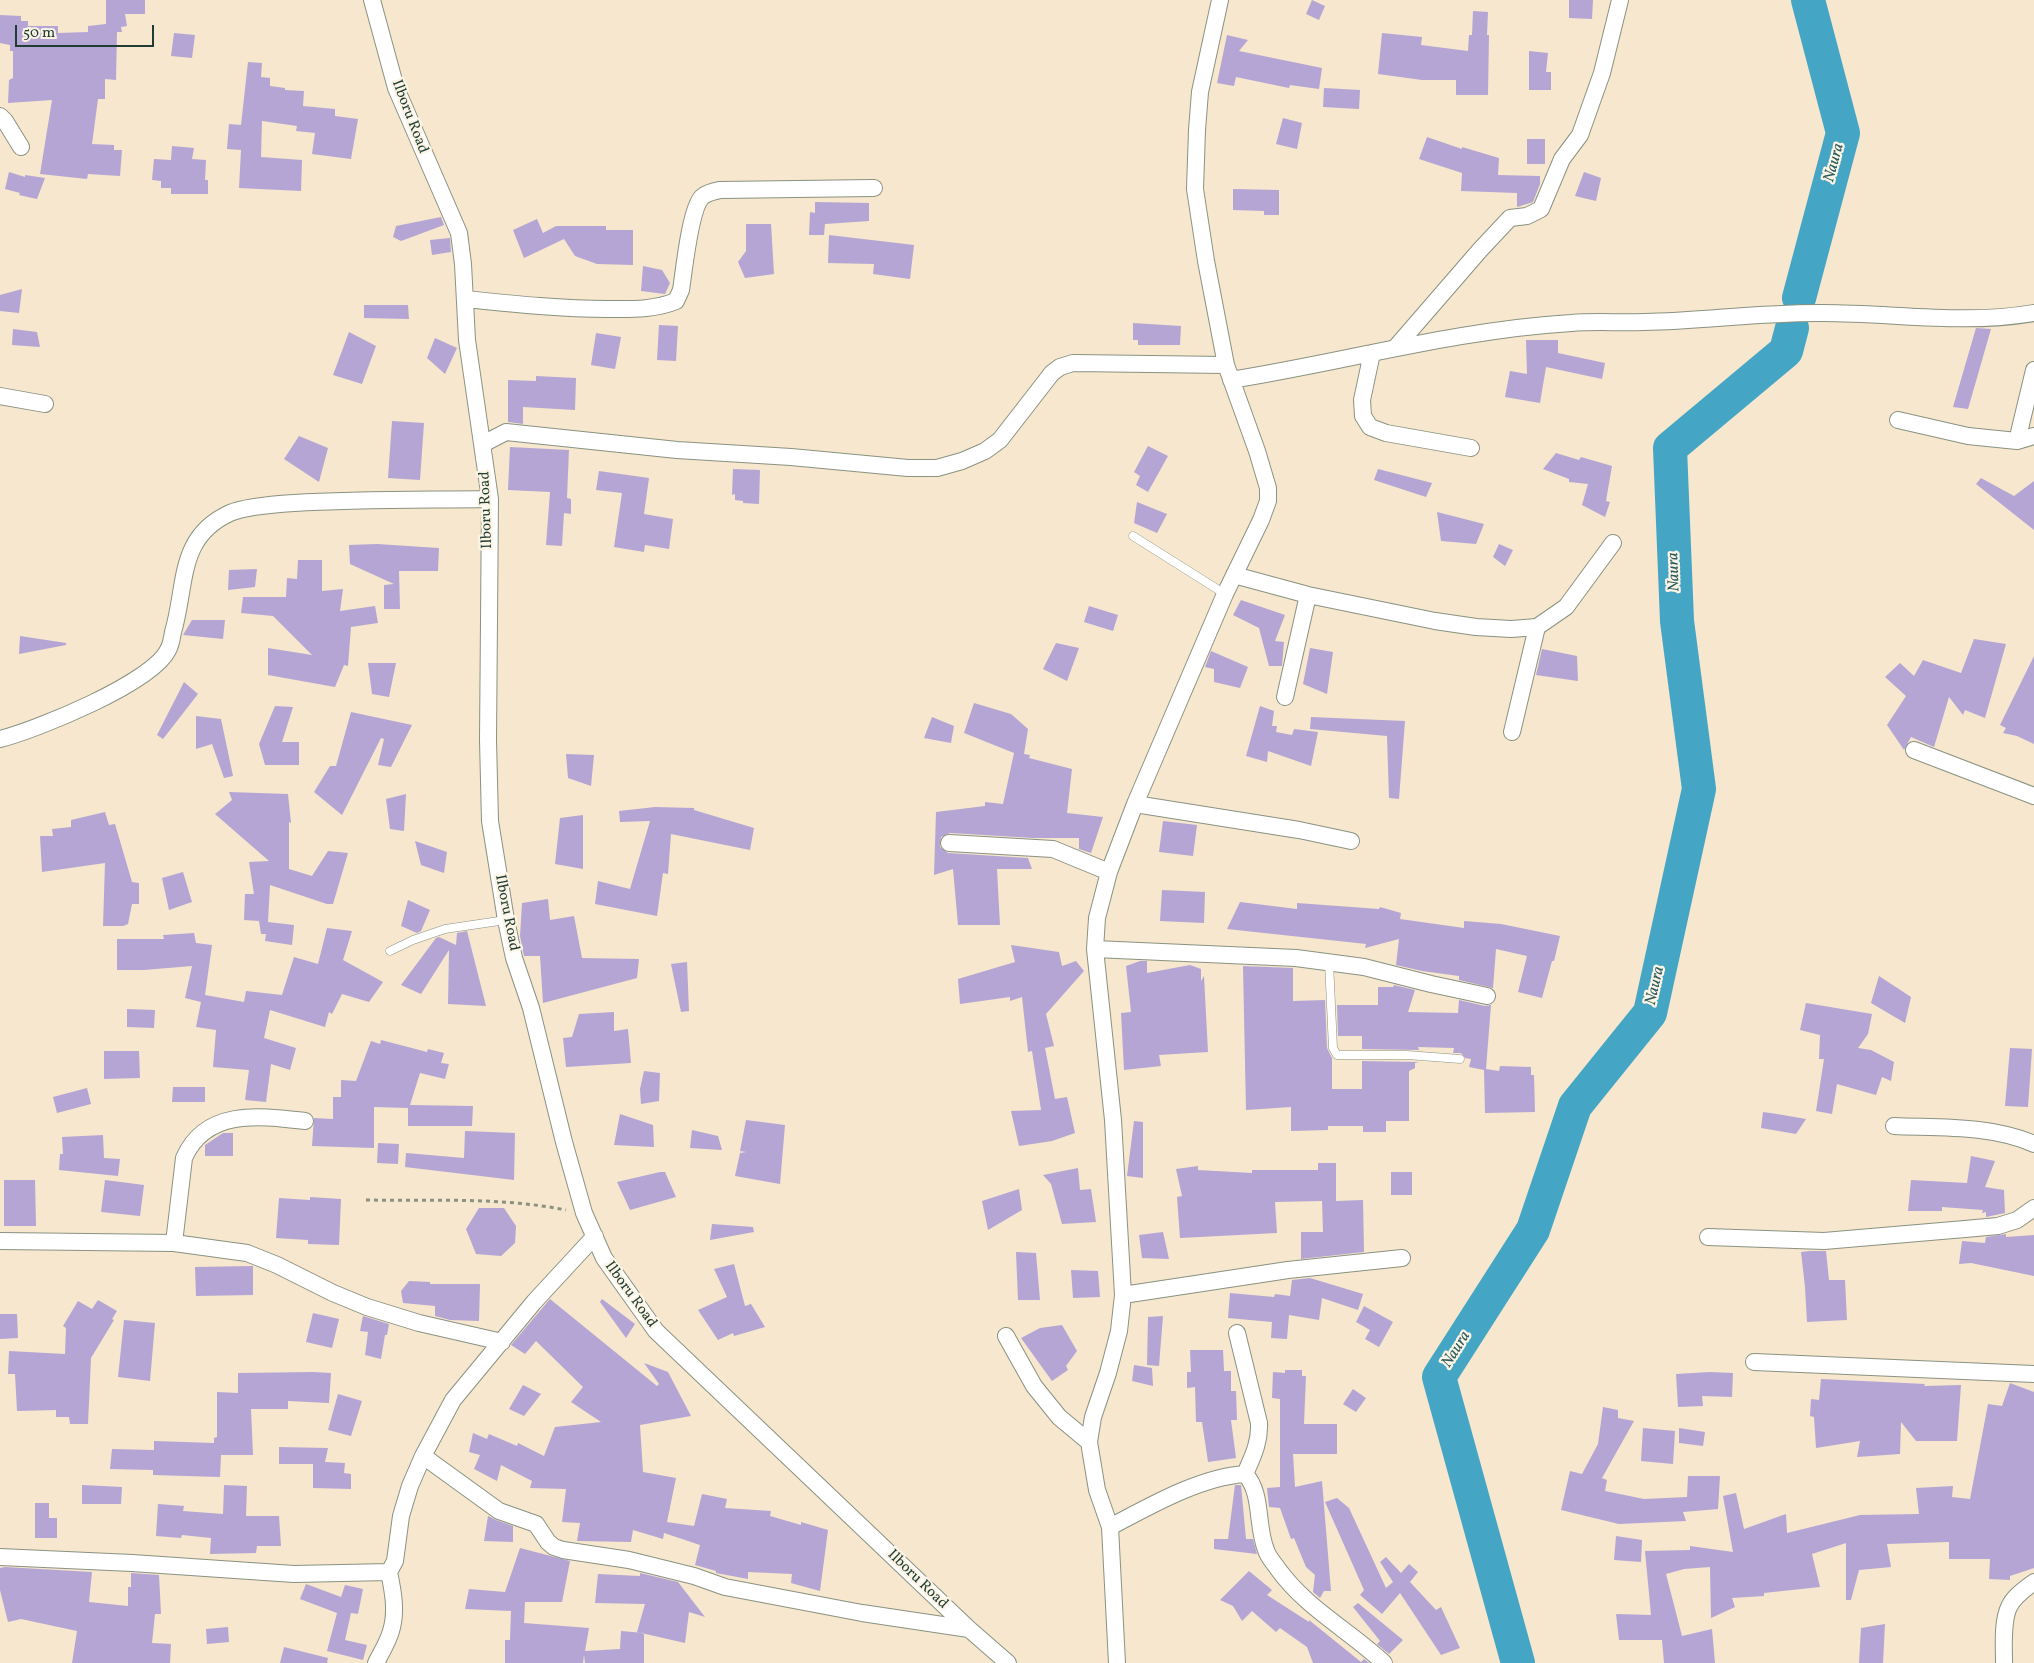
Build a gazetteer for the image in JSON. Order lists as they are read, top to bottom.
{
  "streets": {
    "street": ["Ilboru Road"]
  },
  "water": ["Naura"],
  "scale_bar": "50 m"
}
